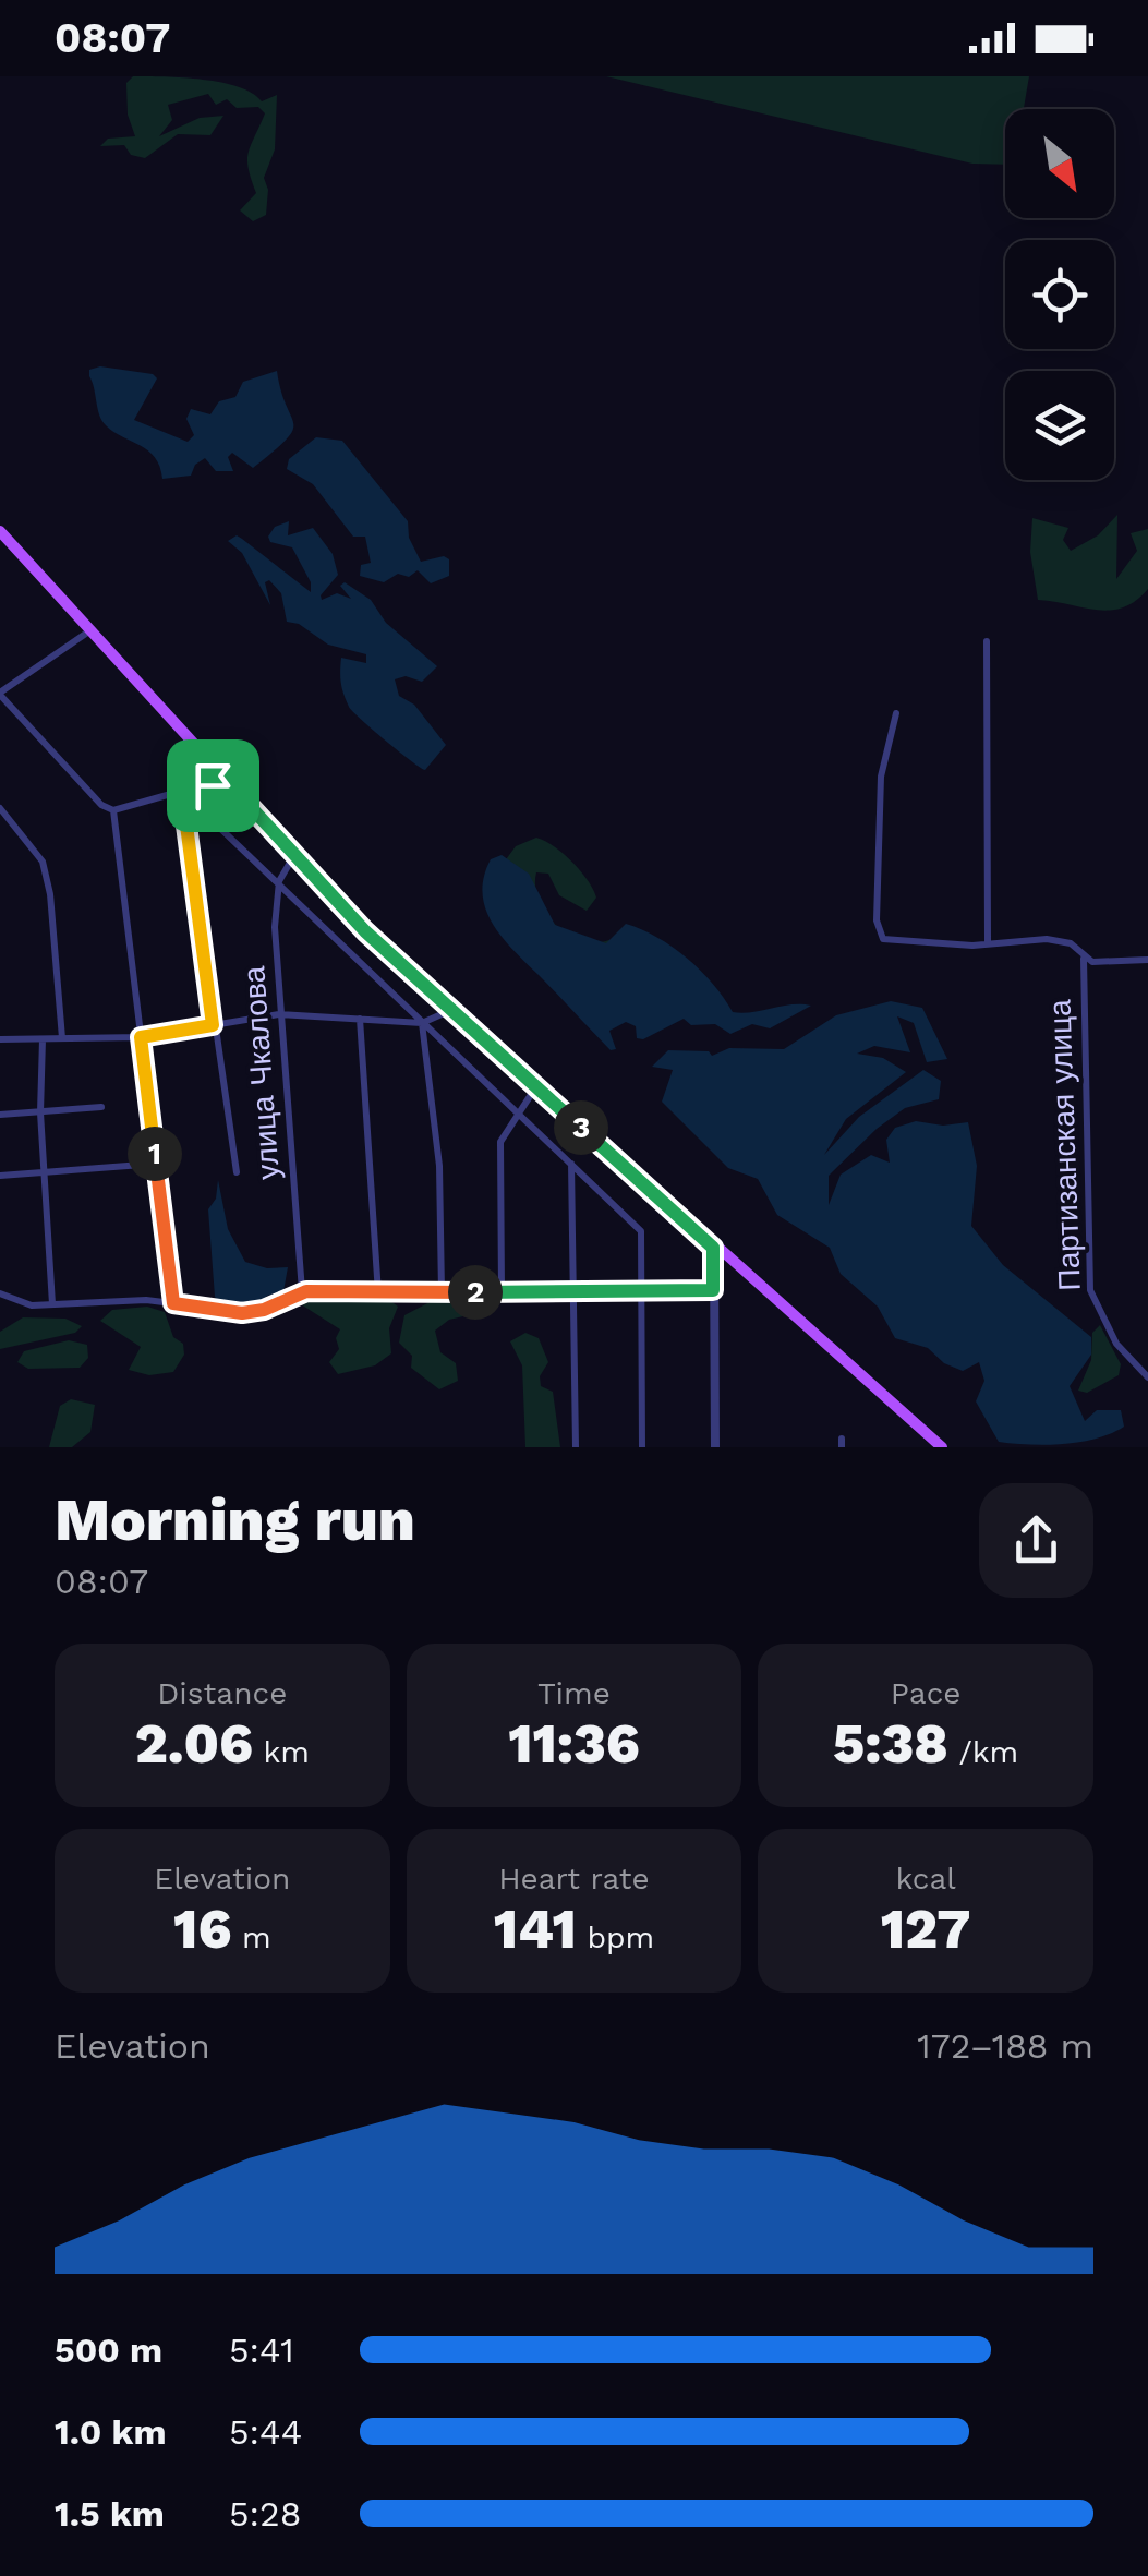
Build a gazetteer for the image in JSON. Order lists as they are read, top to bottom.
{
  "streets": {
    "street": ["улица Чкалова", "Партизанская улица"]
  },
  "north": "bottom right",
  "page": {
    "status": "08:07",
    "pins": ["3", "1", "2"],
    "heading": ["Morning run", "08:07"],
    "stats": [
      ["Distance", "2.06 km"],
      ["Time", "11:36"],
      ["Pace", "5:38 /km"],
      ["Elevation", "16 m"],
      ["Heart rate", "141 bpm"],
      ["kcal", "127"]
    ],
    "chart": ["Elevation", "172–188 m"],
    "list": [
      {
        "name": "500 m",
        "note": "5:41"
      },
      {
        "name": "1.0 km",
        "note": "5:44"
      },
      {
        "name": "1.5 km",
        "note": "5:28"
      }
    ]
  }
}
